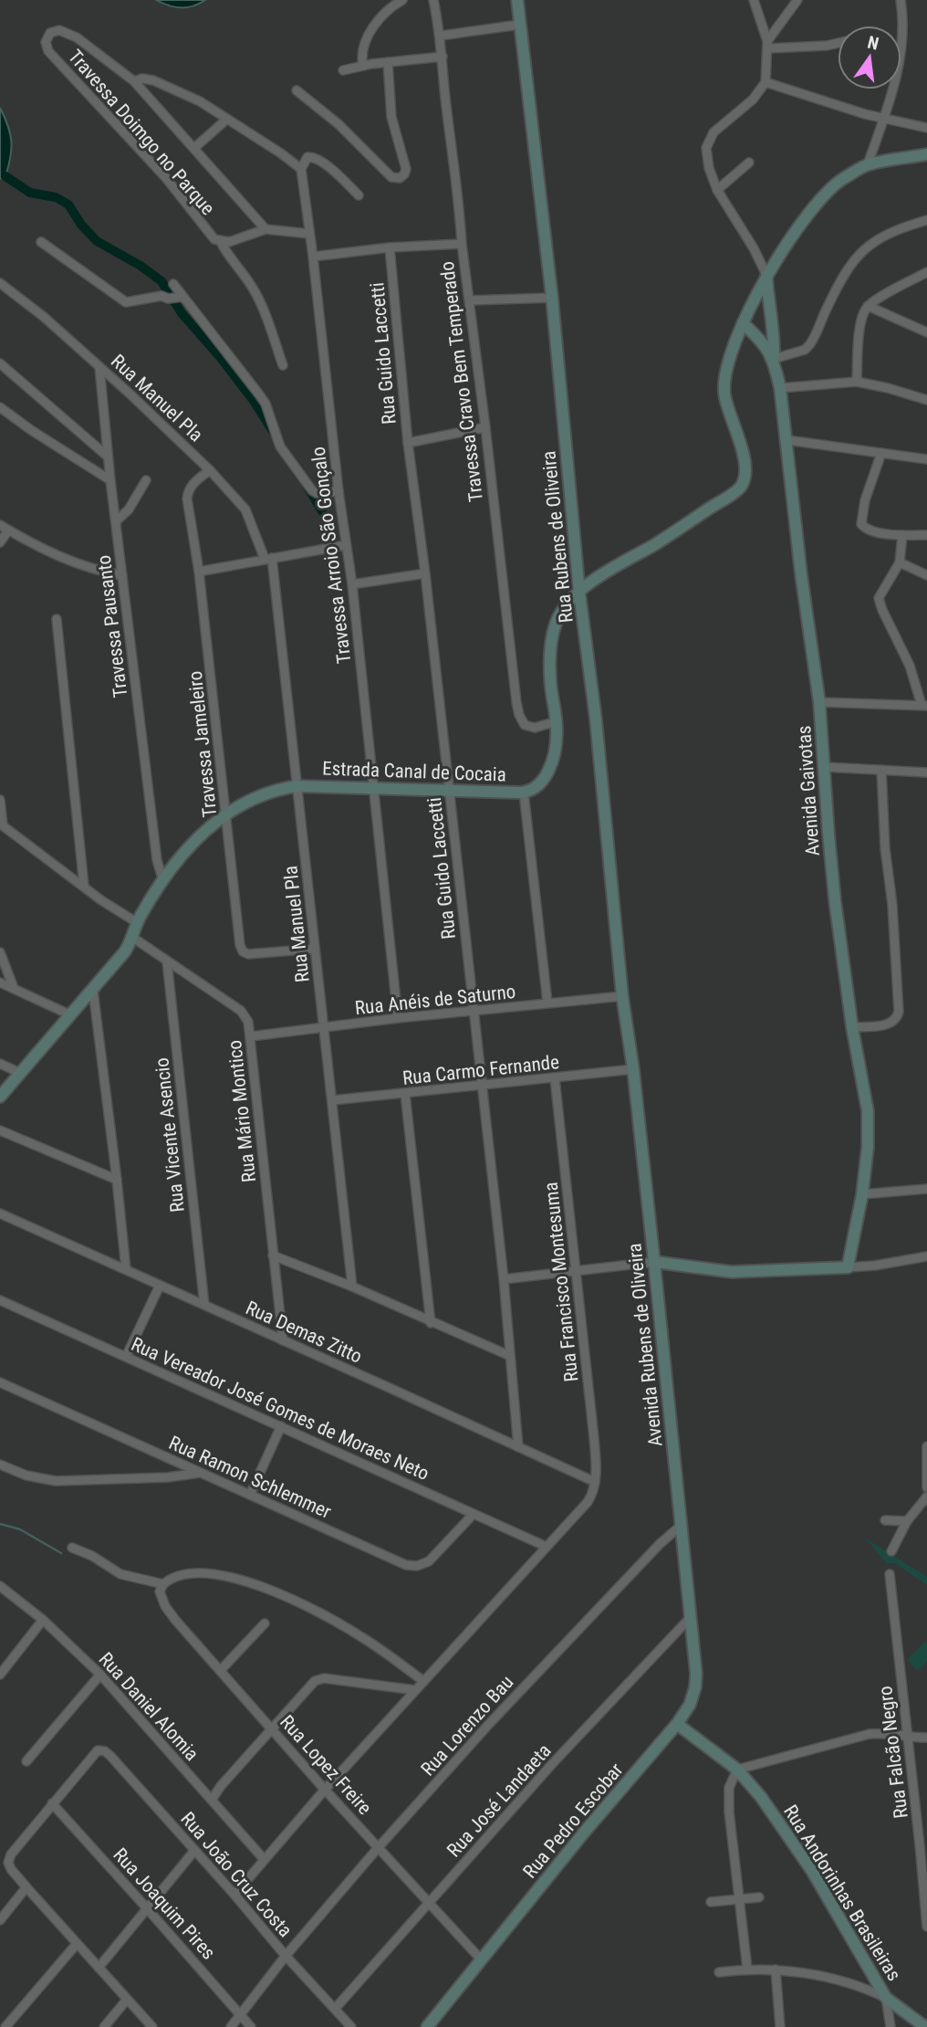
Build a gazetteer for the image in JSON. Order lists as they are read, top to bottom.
{
  "streets": {
    "street": [
      "Travessa Doimgo no Parque",
      "Rua Guido Laccetti",
      "Travessa Cravo Bem Temperado",
      "Rua Manuel Pla",
      "Rua Rubens de Oliveira",
      "Travessa Arroio São Gonçalo",
      "Travessa Pausanto",
      "Travessa Jameleiro",
      "Estrada Canal de Cocaia",
      "Avenida Gaivotas",
      "Rua Anéis de Saturno",
      "Rua Carmo Fernande",
      "Rua Mário Montico",
      "Rua Vicente Asencio",
      "Rua Francisco Montesuma",
      "Rua Demas Zitto",
      "Avenida Rubens de Oliveira",
      "Rua Vereador José Gomes de Moraes Neto",
      "Rua Ramon Schlemmer",
      "Rua Daniel Alomia",
      "Rua Lorenzo Bau",
      "Rua Falcão Negro",
      "Rua Lopez Freire",
      "Rua José Landaeta",
      "Rua Pedro Escobar",
      "Rua João Cruz Costa",
      "Rua Andorinhas Brasileiras",
      "Rua Joaquim Pires"
    ]
  },
  "crossings": [
    ["Rua Guido Laccetti", "Estrada Canal de Cocaia"],
    ["Rua Guido Laccetti", "Rua Anéis de Saturno"],
    ["Rua Guido Laccetti", "Rua Carmo Fernande"],
    ["Rua Guido Laccetti", "Rua Demas Zitto"],
    ["Travessa Cravo Bem Temperado", "Estrada Canal de Cocaia"],
    ["Rua Manuel Pla", "Travessa Pausanto"],
    ["Rua Manuel Pla", "Travessa Jameleiro"],
    ["Rua Manuel Pla", "Estrada Canal de Cocaia"],
    ["Rua Manuel Pla", "Rua Anéis de Saturno"],
    ["Rua Manuel Pla", "Rua Carmo Fernande"],
    ["Rua Rubens de Oliveira", "Estrada Canal de Cocaia"],
    ["Rua Rubens de Oliveira", "Rua Anéis de Saturno"],
    ["Rua Rubens de Oliveira", "Rua Carmo Fernande"],
    ["Rua Rubens de Oliveira", "Avenida Rubens de Oliveira"],
    ["Travessa Arroio São Gonçalo", "Estrada Canal de Cocaia"],
    ["Travessa Arroio São Gonçalo", "Rua Anéis de Saturno"],
    ["Travessa Pausanto", "Estrada Canal de Cocaia"],
    ["Travessa Jameleiro", "Estrada Canal de Cocaia"],
    ["Estrada Canal de Cocaia", "Avenida Gaivotas"],
    ["Estrada Canal de Cocaia", "Rua Mário Montico"],
    ["Rua Anéis de Saturno", "Rua Mário Montico"],
    ["Rua Carmo Fernande", "Rua Francisco Montesuma"],
    ["Rua Carmo Fernande", "Avenida Rubens de Oliveira"],
    ["Rua Mário Montico", "Rua Vicente Asencio"],
    ["Rua Mário Montico", "Rua Demas Zitto"],
    ["Rua Vicente Asencio", "Rua Demas Zitto"],
    ["Rua Francisco Montesuma", "Rua Demas Zitto"],
    ["Avenida Rubens de Oliveira", "Rua Lorenzo Bau"],
    ["Avenida Rubens de Oliveira", "Rua José Landaeta"],
    ["Avenida Rubens de Oliveira", "Rua Pedro Escobar"],
    ["Rua Vereador José Gomes de Moraes Neto", "Rua Ramon Schlemmer"],
    ["Rua Lorenzo Bau", "Rua Lopez Freire"],
    ["Rua Lorenzo Bau", "Rua João Cruz Costa"],
    ["Rua Lorenzo Bau", "Rua Joaquim Pires"],
    ["Rua Lopez Freire", "Rua José Landaeta"],
    ["Rua Lopez Freire", "Rua Pedro Escobar"],
    ["Rua José Landaeta", "Rua Pedro Escobar"],
    ["Rua José Landaeta", "Rua João Cruz Costa"],
    ["Rua Pedro Escobar", "Rua Andorinhas Brasileiras"],
    ["Rua João Cruz Costa", "Rua Joaquim Pires"]
  ],
  "north": "top"
}
